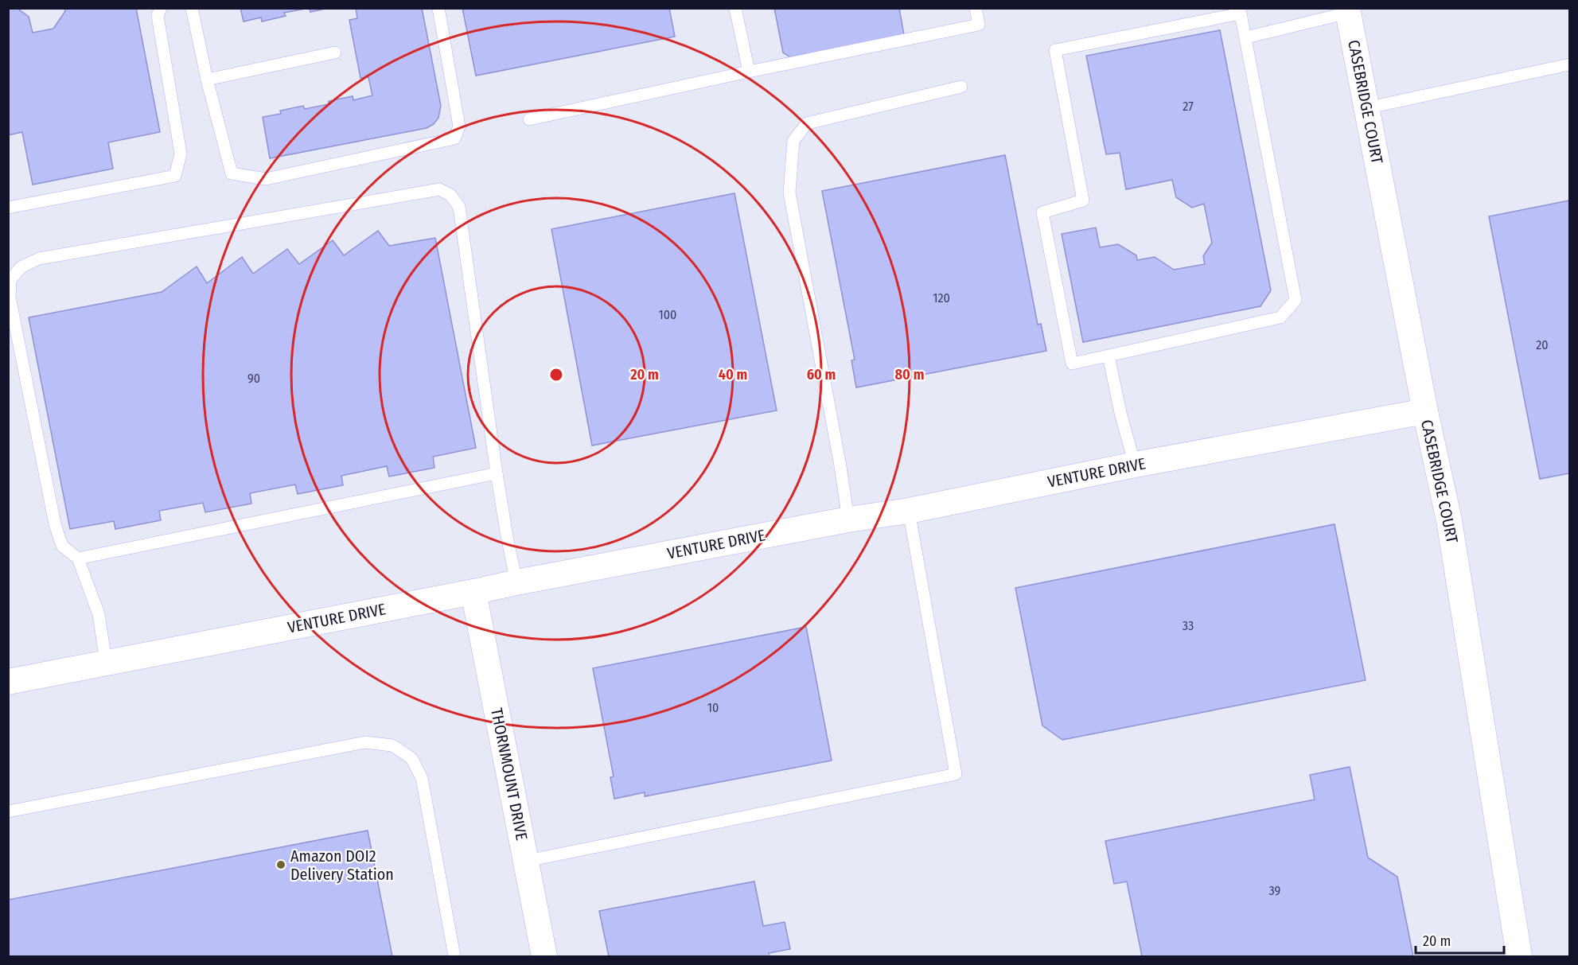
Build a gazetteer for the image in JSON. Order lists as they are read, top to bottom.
{
  "streets": {
    "street": ["CASEBRIDGE COURT", "VENTURE DRIVE", "THORNMOUNT DRIVE"]
  },
  "crossings": [
    ["CASEBRIDGE COURT", "VENTURE DRIVE"],
    ["VENTURE DRIVE", "THORNMOUNT DRIVE"]
  ],
  "places": ["Amazon DOI2 Delivery Station"],
  "house_numbers": [
    "27",
    "120",
    "100",
    "20",
    "90",
    "33",
    "10",
    "39"
  ],
  "scale_bar": "20 m",
  "rings": [
    "20 m",
    "40 m",
    "60 m",
    "80 m"
  ]
}
